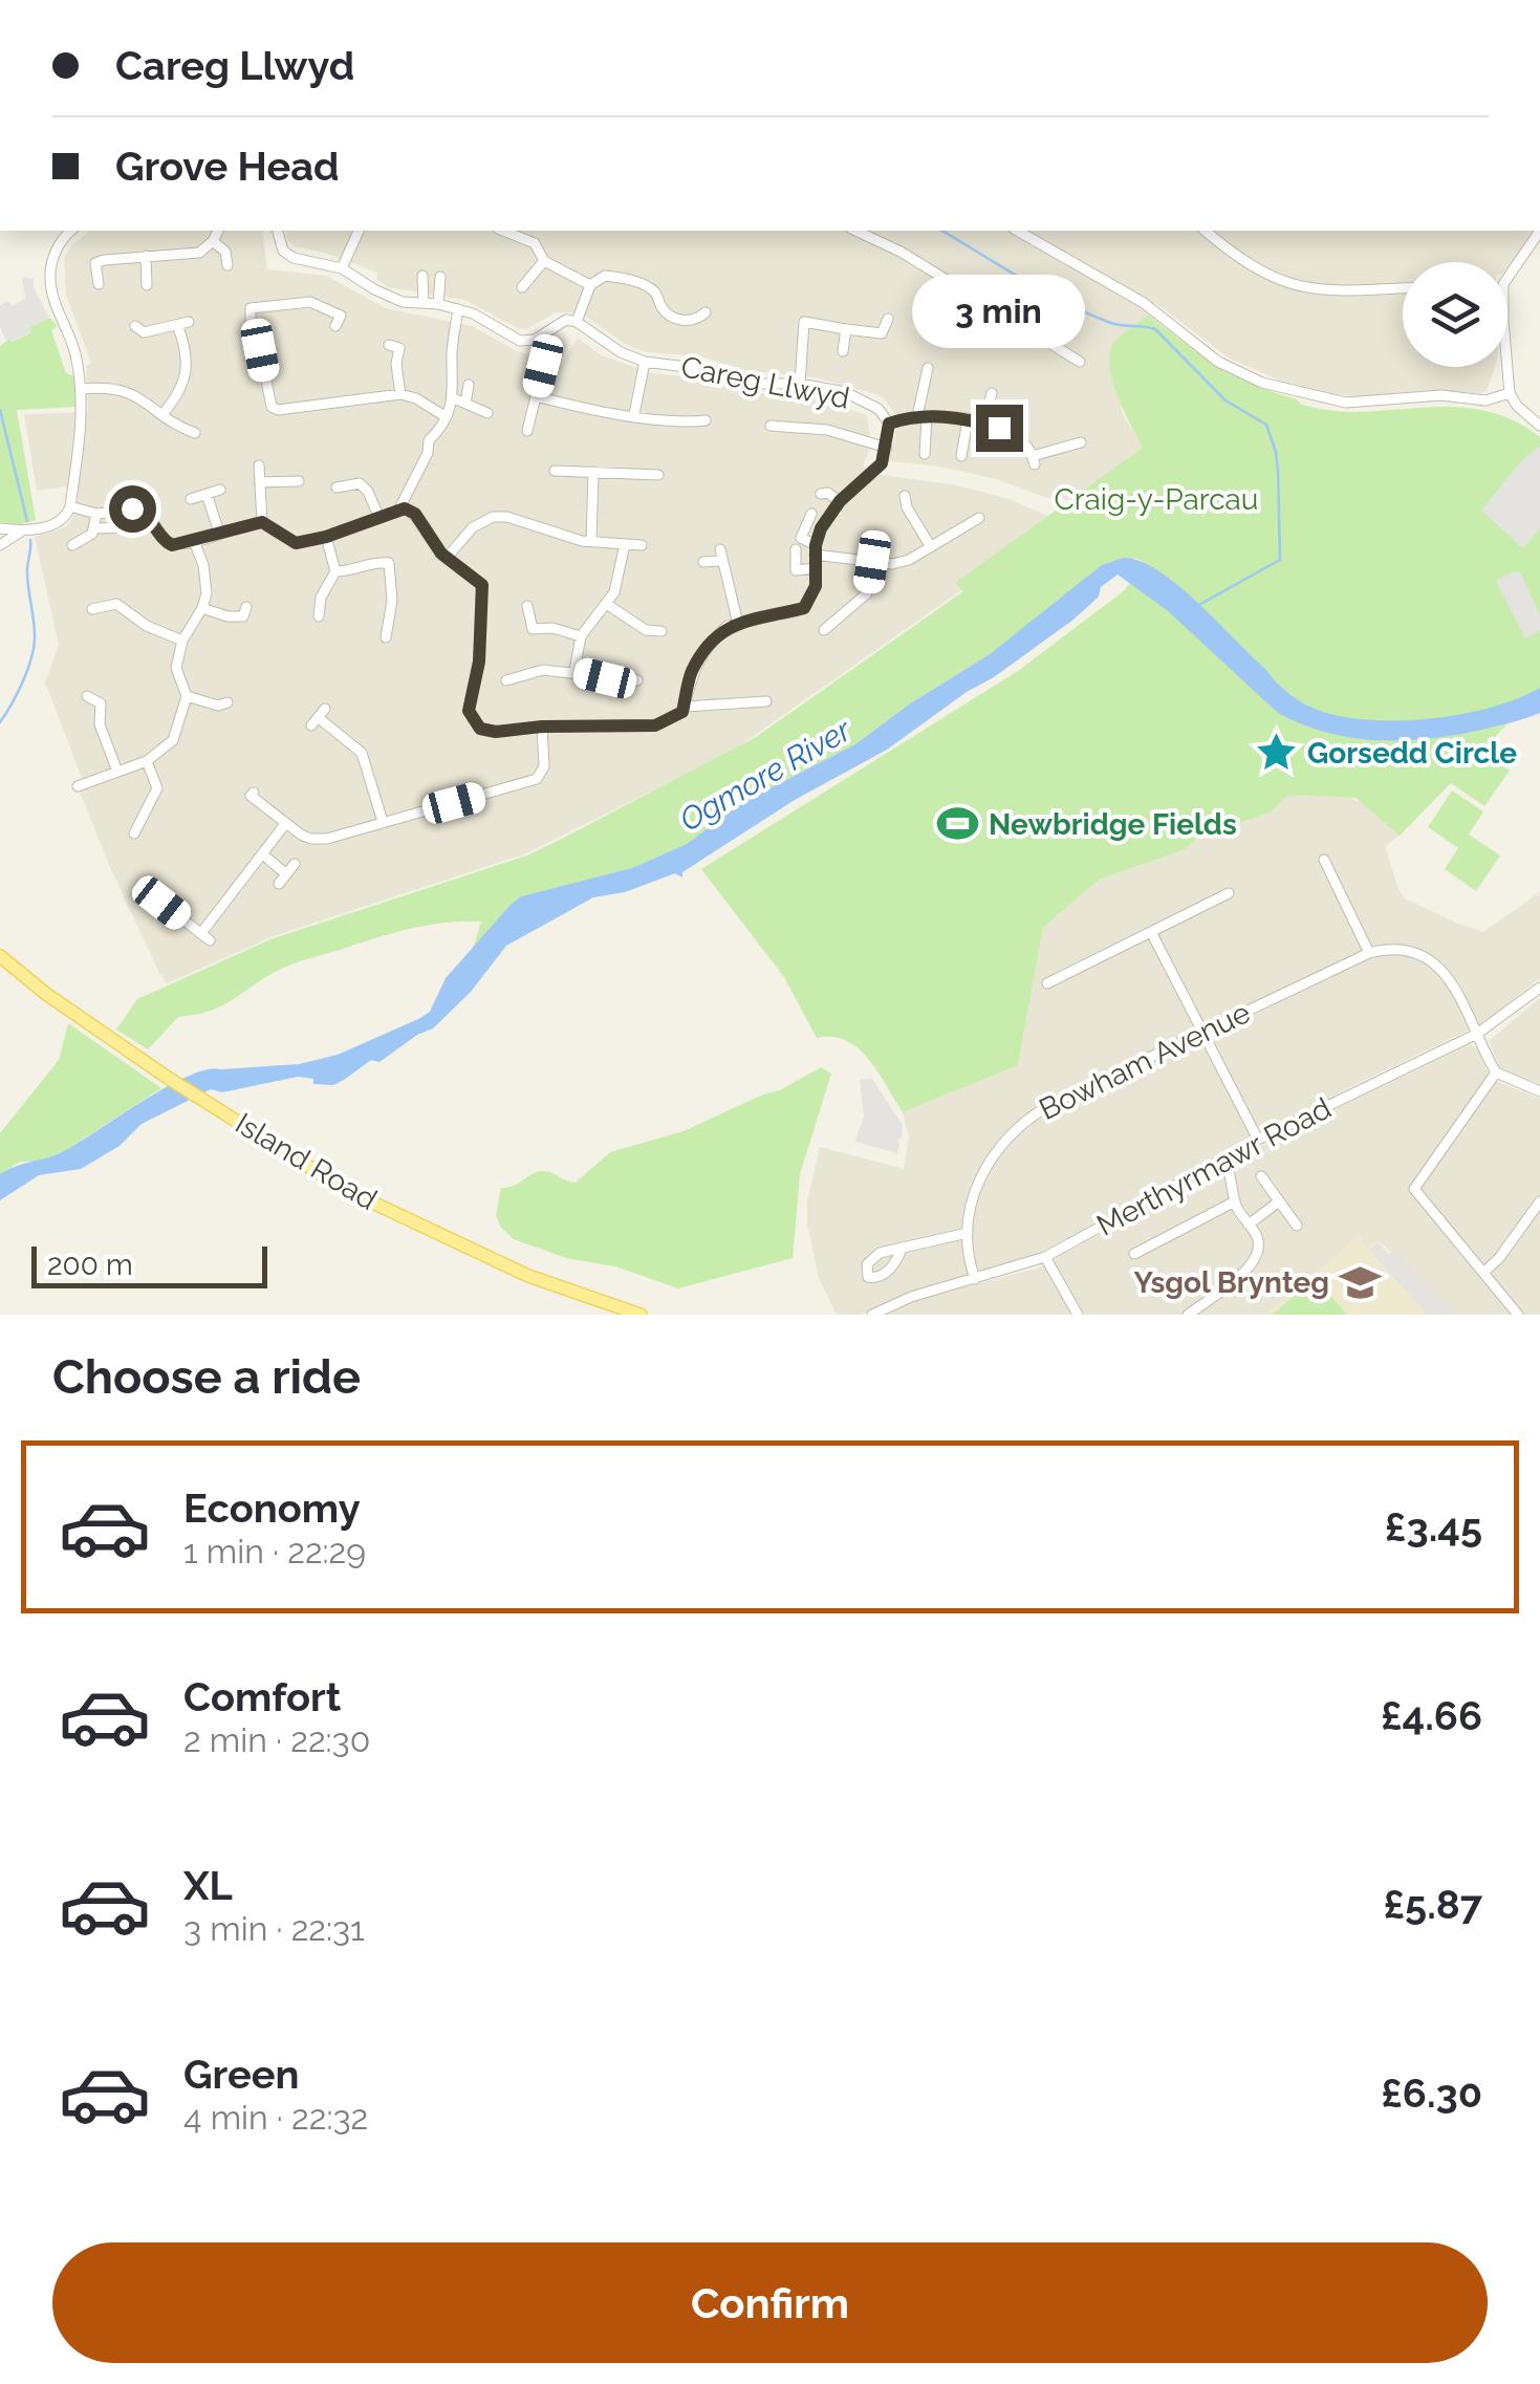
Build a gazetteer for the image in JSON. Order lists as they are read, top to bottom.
{
  "streets": {
    "main road": ["Island Road"],
    "street": ["Careg Llwyd", "Bowham Avenue", "Merthyrmawr Road"]
  },
  "crossings": [
    ["Bowham Avenue", "Merthyrmawr Road"]
  ],
  "water": ["Ogmore River"],
  "parks": ["Craig-y-Parcau"],
  "places": {
    "place": ["Gorsedd Circle"],
    "sports": ["Newbridge Fields"],
    "school or university": ["Ysgol Brynteg"]
  },
  "scale_bar": "200 m",
  "page": {
    "banner": ["Careg Llwyd", "Grove Head"],
    "bubble": "3 min",
    "scale": "200 m",
    "heading": "Choose a ride",
    "list": [
      {
        "name": "Economy",
        "note": "1 min · 22:29",
        "value": "£3.45"
      },
      {
        "name": "Comfort",
        "note": "2 min · 22:30",
        "value": "£4.66"
      },
      {
        "name": "XL",
        "note": "3 min · 22:31",
        "value": "£5.87"
      },
      {
        "name": "Green",
        "note": "4 min · 22:32",
        "value": "£6.30"
      }
    ],
    "buttons": "Confirm"
  }
}
